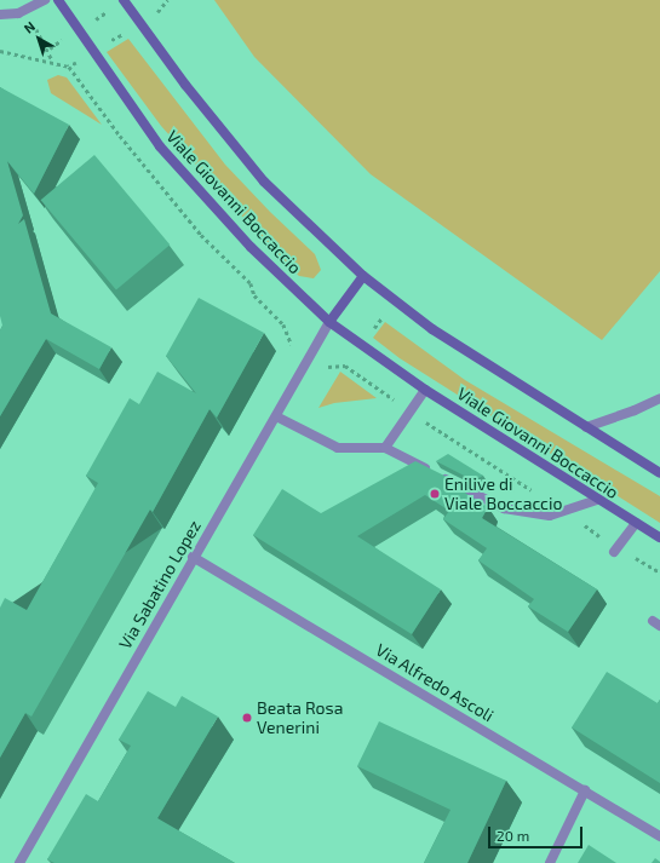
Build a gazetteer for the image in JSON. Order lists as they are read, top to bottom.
{
  "streets": {
    "main road": ["Viale Giovanni Boccaccio"],
    "street": ["Via Sabatino Lopez", "Via Alfredo Ascoli"]
  },
  "crossings": [
    ["Viale Giovanni Boccaccio", "Via Sabatino Lopez"],
    ["Via Sabatino Lopez", "Via Alfredo Ascoli"]
  ],
  "places": ["Enilive di Viale Boccaccio", "Beata Rosa Venerini"],
  "scale_bar": "20 m",
  "north": "top left"
}
